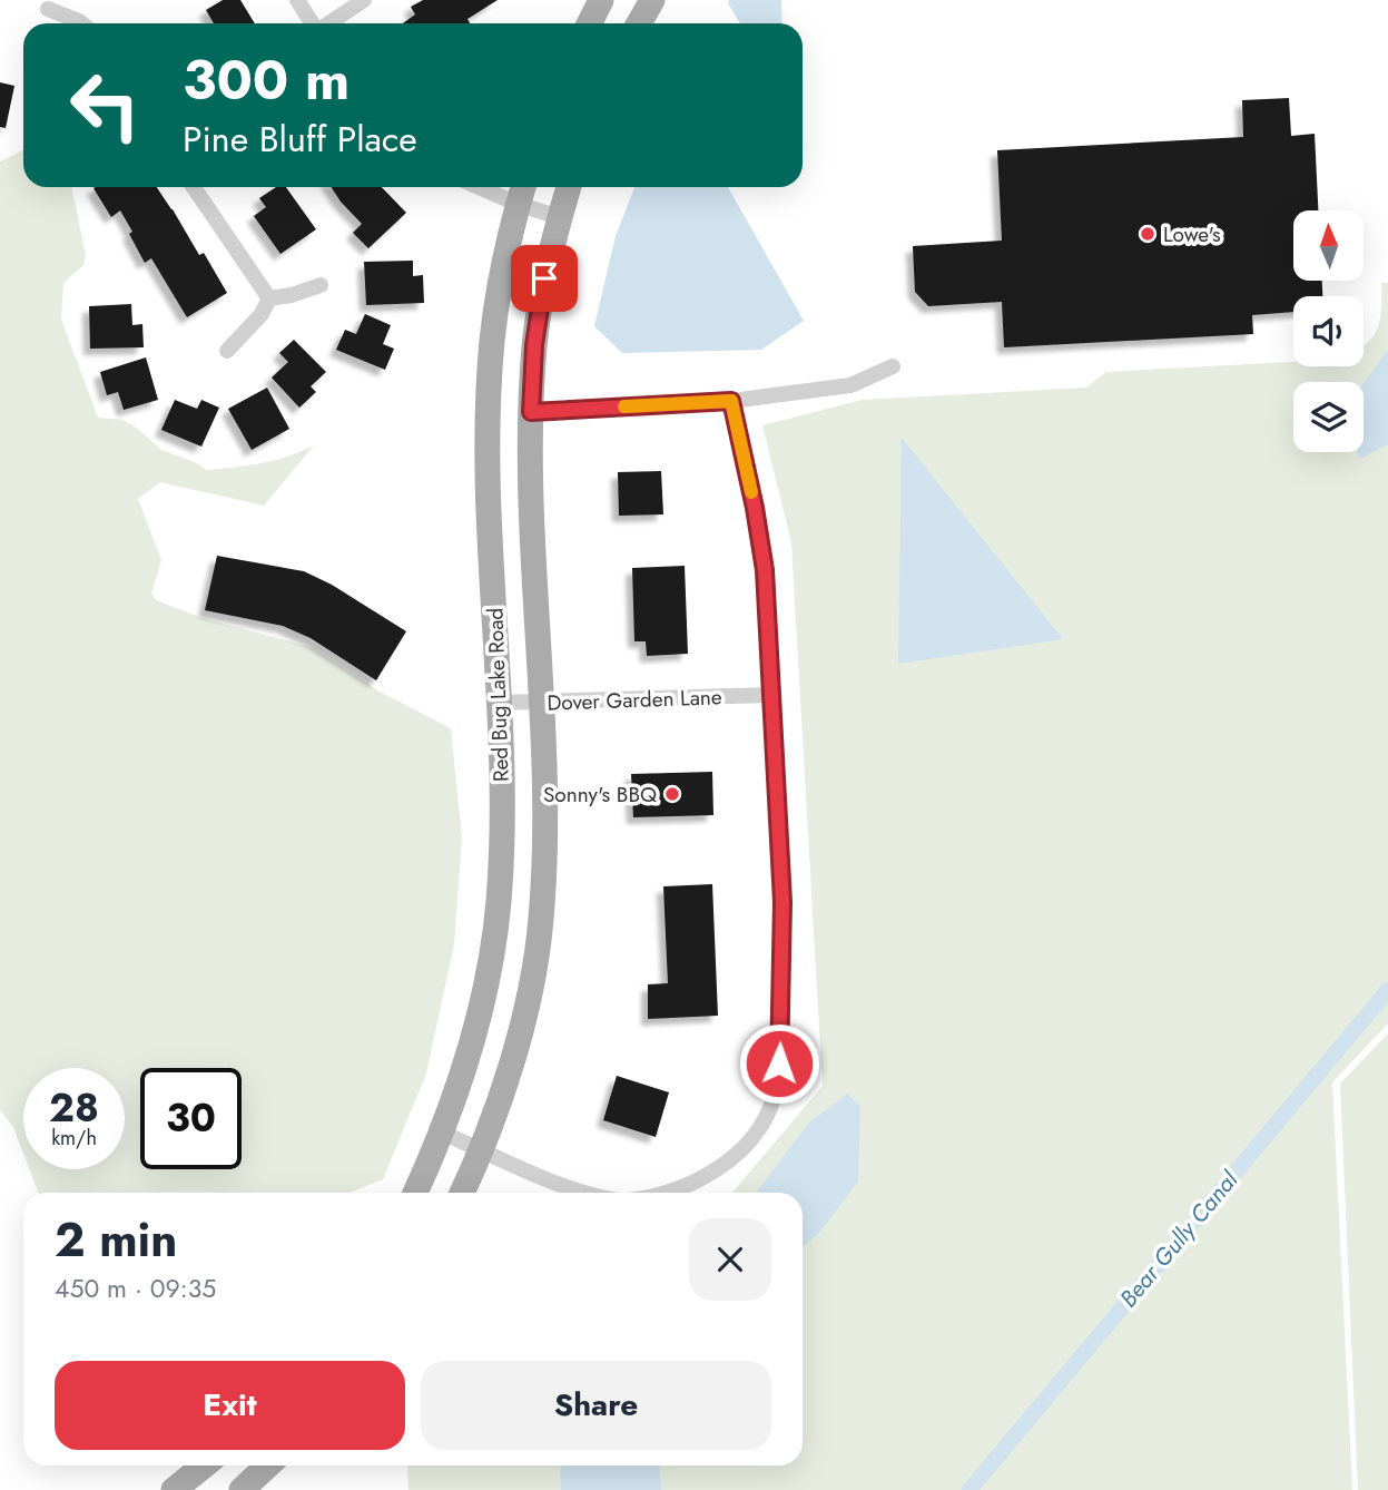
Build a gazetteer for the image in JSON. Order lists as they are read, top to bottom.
{
  "streets": {
    "main road": ["Red Bug Lake Road"],
    "street": ["Dover Garden Lane"]
  },
  "crossings": [
    ["Red Bug Lake Road", "Dover Garden Lane"]
  ],
  "water": ["Bear Gully Canal"],
  "places": ["Lowe's", "Sonny's BBQ"],
  "north": "top",
  "page": {
    "turn": ["300 m", "Pine Bluff Place"],
    "speed": "28 km/h",
    "limit": "30",
    "heading": ["2 min", "450 m · 09:35"],
    "buttons": ["Exit", "Share"]
  }
}
